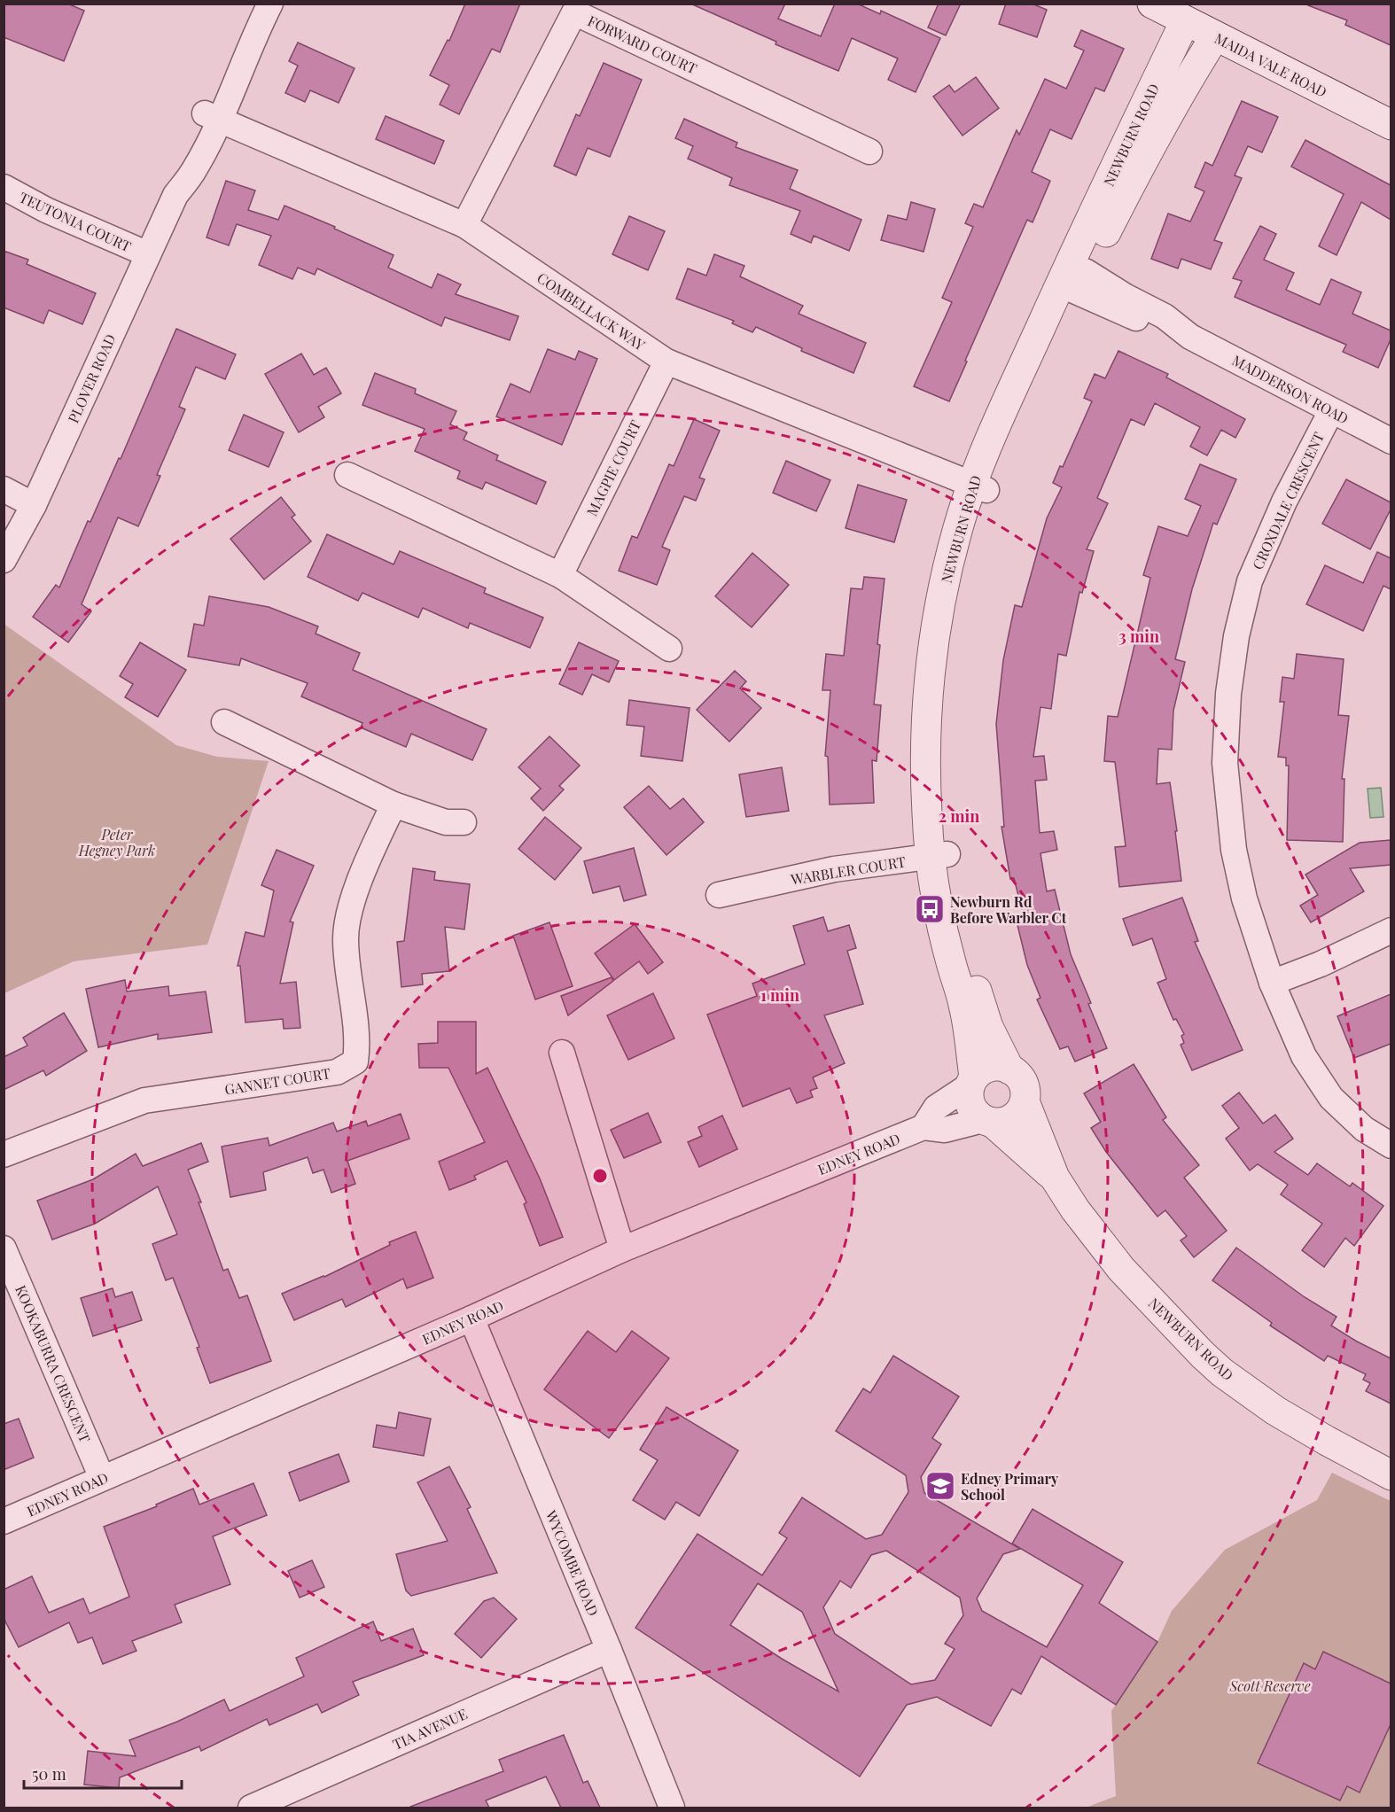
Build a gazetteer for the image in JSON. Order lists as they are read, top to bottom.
{
  "streets": {
    "street": [
      "FORWARD COURT",
      "MAIDA VALE ROAD",
      "NEWBURN ROAD",
      "TEUTONIA COURT",
      "COMBELLACK WAY",
      "PLOVER ROAD",
      "MADDERSON ROAD",
      "MAGPIE COURT",
      "CROXDALE CRESCENT",
      "WARBLER COURT",
      "GANNET COURT",
      "EDNEY ROAD",
      "KOOKABURRA CRESCENT",
      "WYCOMBE ROAD",
      "TIA AVENUE"
    ]
  },
  "crossings": [
    ["FORWARD COURT", "COMBELLACK WAY"],
    ["MAIDA VALE ROAD", "NEWBURN ROAD"],
    ["NEWBURN ROAD", "COMBELLACK WAY"],
    ["NEWBURN ROAD", "MADDERSON ROAD"],
    ["NEWBURN ROAD", "WARBLER COURT"],
    ["NEWBURN ROAD", "EDNEY ROAD"],
    ["TEUTONIA COURT", "PLOVER ROAD"],
    ["COMBELLACK WAY", "PLOVER ROAD"],
    ["COMBELLACK WAY", "MAGPIE COURT"],
    ["MADDERSON ROAD", "CROXDALE CRESCENT"],
    ["EDNEY ROAD", "KOOKABURRA CRESCENT"],
    ["EDNEY ROAD", "WYCOMBE ROAD"],
    ["WYCOMBE ROAD", "TIA AVENUE"]
  ],
  "parks": ["Peter Hegney Park", "Scott Reserve"],
  "places": {
    "bus stop": ["Newburn Rd Before Warbler Ct"],
    "school or university": ["Edney Primary School"]
  },
  "scale_bar": "50 m",
  "rings": ["3 min", "2 min", "1 min"]
}
